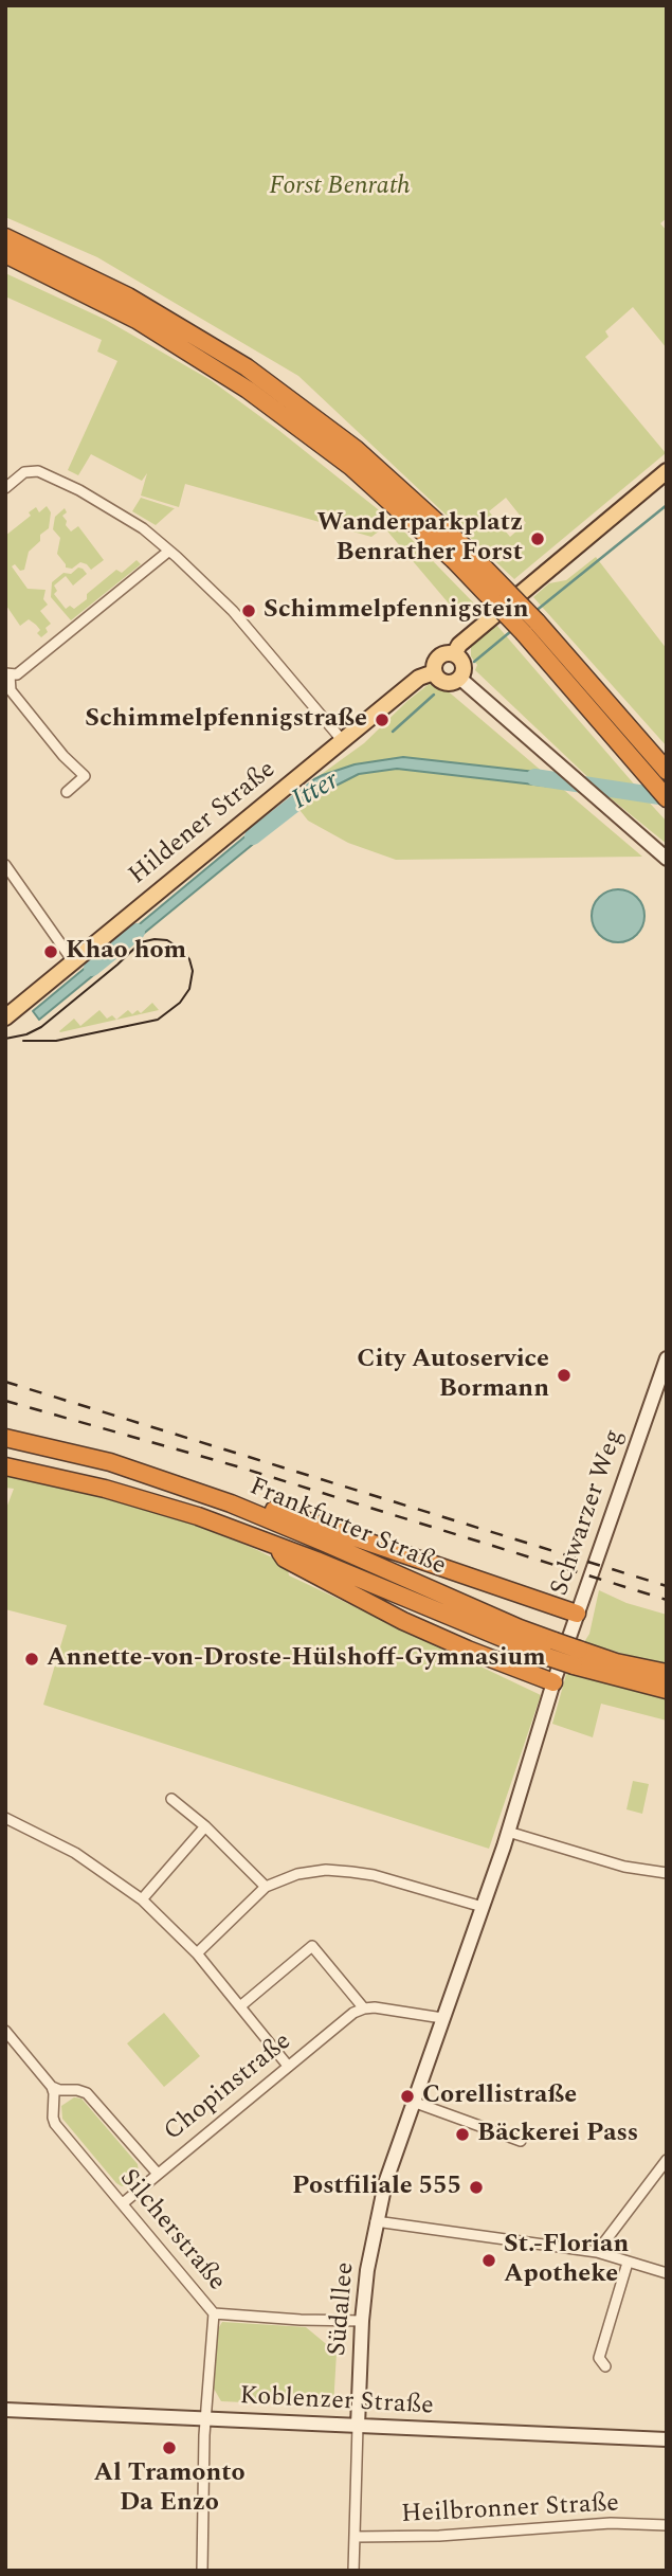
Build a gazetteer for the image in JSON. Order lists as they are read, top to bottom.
{
  "streets": {
    "highway": ["Frankfurter Straße"],
    "main road": [
      "Hildener Straße",
      "Schwarzer Weg",
      "Südallee",
      "Koblenzer Straße"
    ],
    "street": ["Chopinstraße", "Silcherstraße", "Heilbronner Straße"]
  },
  "crossings": [
    ["Schwarzer Weg", "Südallee"],
    ["Chopinstraße", "Silcherstraße"],
    ["Silcherstraße", "Koblenzer Straße"],
    ["Südallee", "Koblenzer Straße"],
    ["Südallee", "Heilbronner Straße"]
  ],
  "water": ["Itter"],
  "parks": ["Forst Benrath"],
  "places": [
    "Wanderparkplatz Benrather Forst",
    "Schimmelpfennigstein",
    "Schimmelpfennigstraße",
    "Khao hom",
    "City Autoservice Bormann",
    "Annette-von-Droste-Hülshoff-Gymnasium",
    "Corellistraße",
    "Bäckerei Pass",
    "Postfiliale 555",
    "St.-Florian Apotheke",
    "Al Tramonto Da Enzo"
  ]
}
